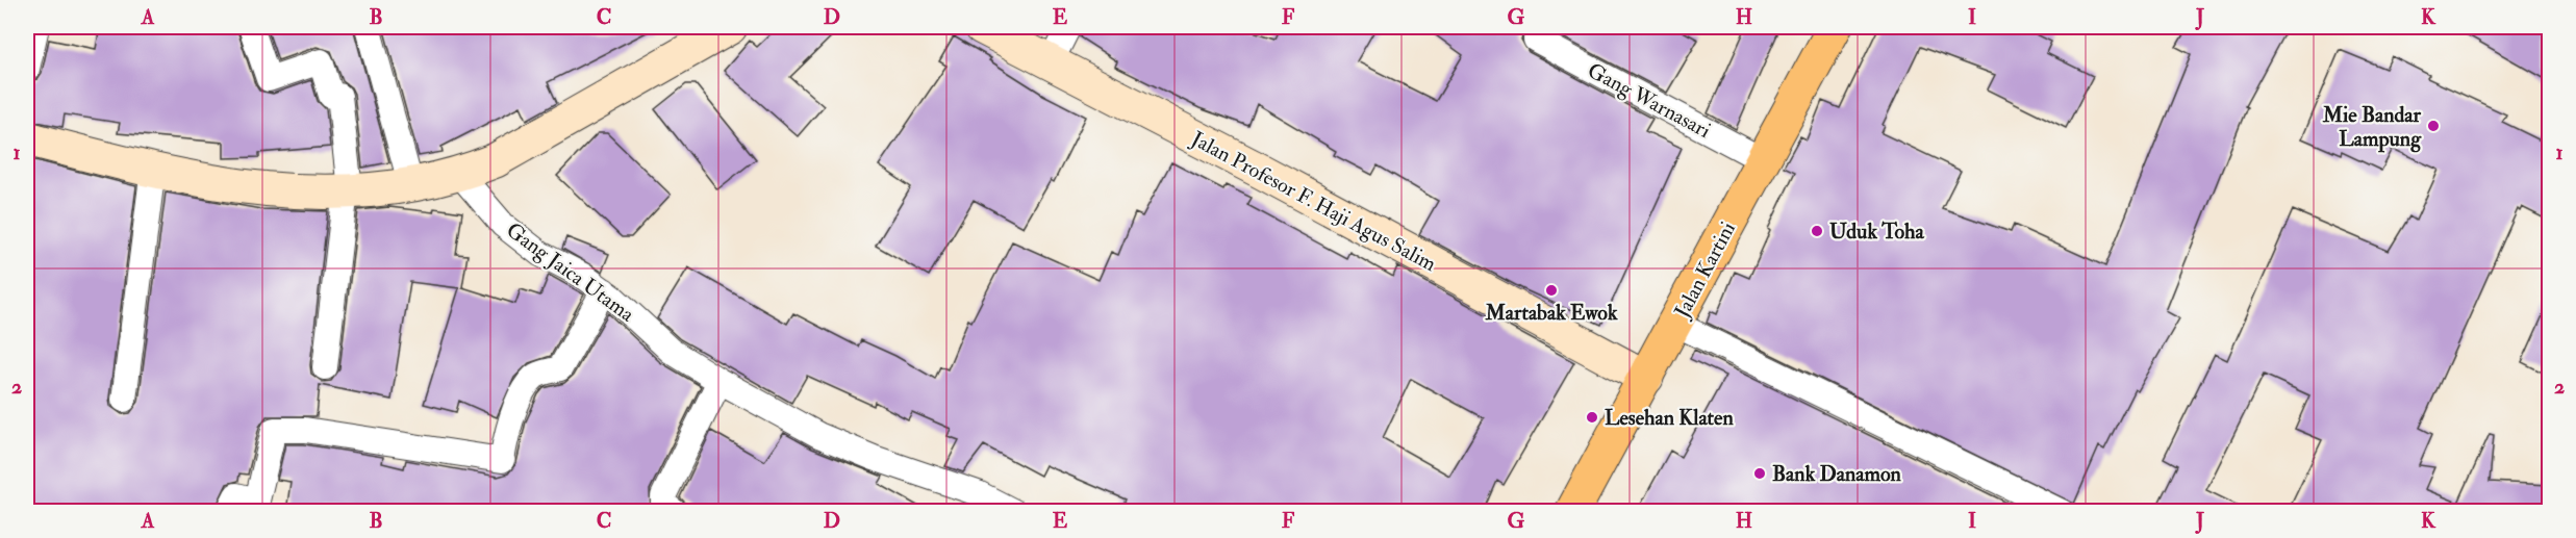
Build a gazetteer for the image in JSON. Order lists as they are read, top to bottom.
{
  "streets": {
    "highway": ["Jalan Kartini"],
    "main road": ["Jalan Profesor F. Haji Agus Salim"],
    "street": ["Gang Warnasari", "Gang Jaica Utama"]
  },
  "crossings": [
    ["Gang Warnasari", "Jalan Kartini"],
    ["Jalan Profesor F. Haji Agus Salim", "Jalan Kartini"]
  ],
  "places": [
    "Mie Bandar Lampung",
    "Uduk Toha",
    "Martabak Ewok",
    "Lesehan Klaten",
    "Bank Danamon"
  ],
  "grid": {
    "columns": [
      "A",
      "B",
      "C",
      "D",
      "E",
      "F",
      "G",
      "H",
      "I",
      "J",
      "K"
    ],
    "rows": ["1", "2"]
  }
}
